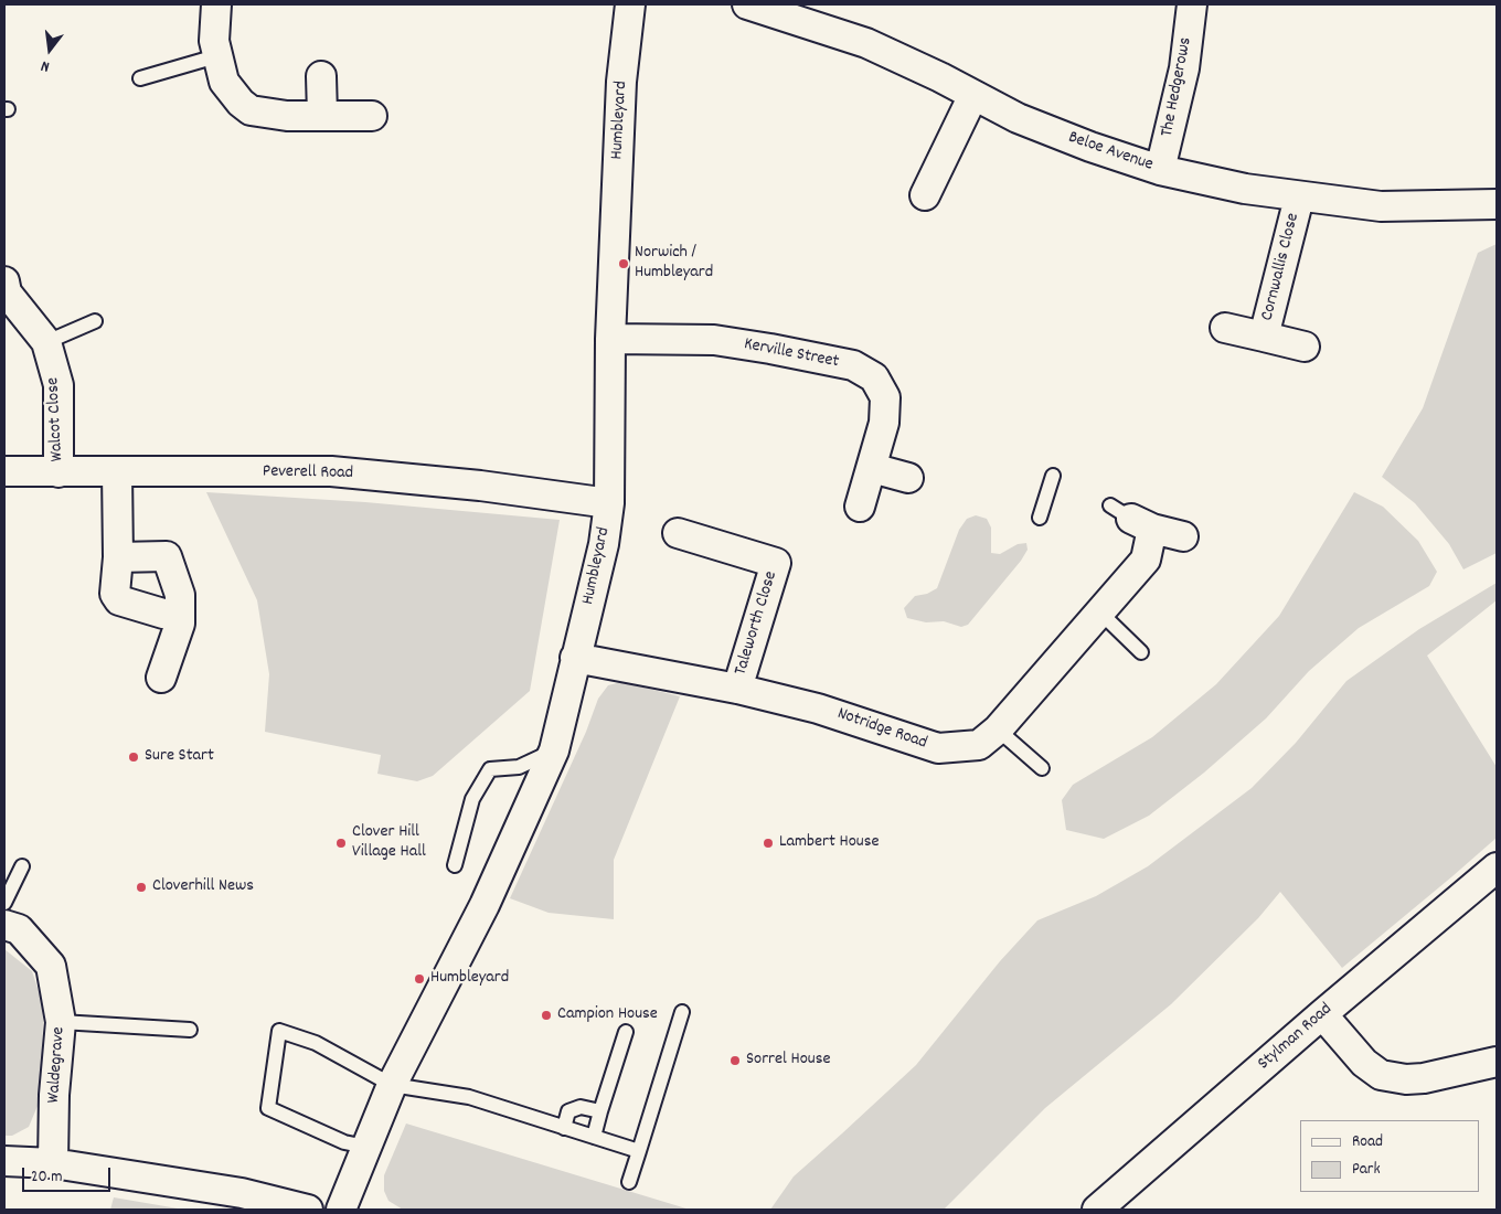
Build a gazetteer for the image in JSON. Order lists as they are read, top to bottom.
{
  "streets": {
    "street": [
      "The Hedgerows",
      "Humbleyard",
      "Beloe Avenue",
      "Cornwallis Close",
      "Kerville Street",
      "Walcot Close",
      "Peverell Road",
      "Taleworth Close",
      "Notridge Road",
      "Stylman Road",
      "Waldegrave"
    ]
  },
  "crossings": [
    ["The Hedgerows", "Beloe Avenue"],
    ["Humbleyard", "Kerville Street"],
    ["Humbleyard", "Peverell Road"],
    ["Humbleyard", "Notridge Road"],
    ["Beloe Avenue", "Cornwallis Close"],
    ["Walcot Close", "Peverell Road"],
    ["Taleworth Close", "Notridge Road"]
  ],
  "places": [
    "Norwich / Humbleyard",
    "Sure Start",
    "Clover Hill Village Hall",
    "Lambert House",
    "Cloverhill News",
    "Humbleyard",
    "Campion House",
    "Sorrel House"
  ],
  "legend": ["Road", "Park"],
  "scale_bar": "20 m",
  "north": "bottom"
}
